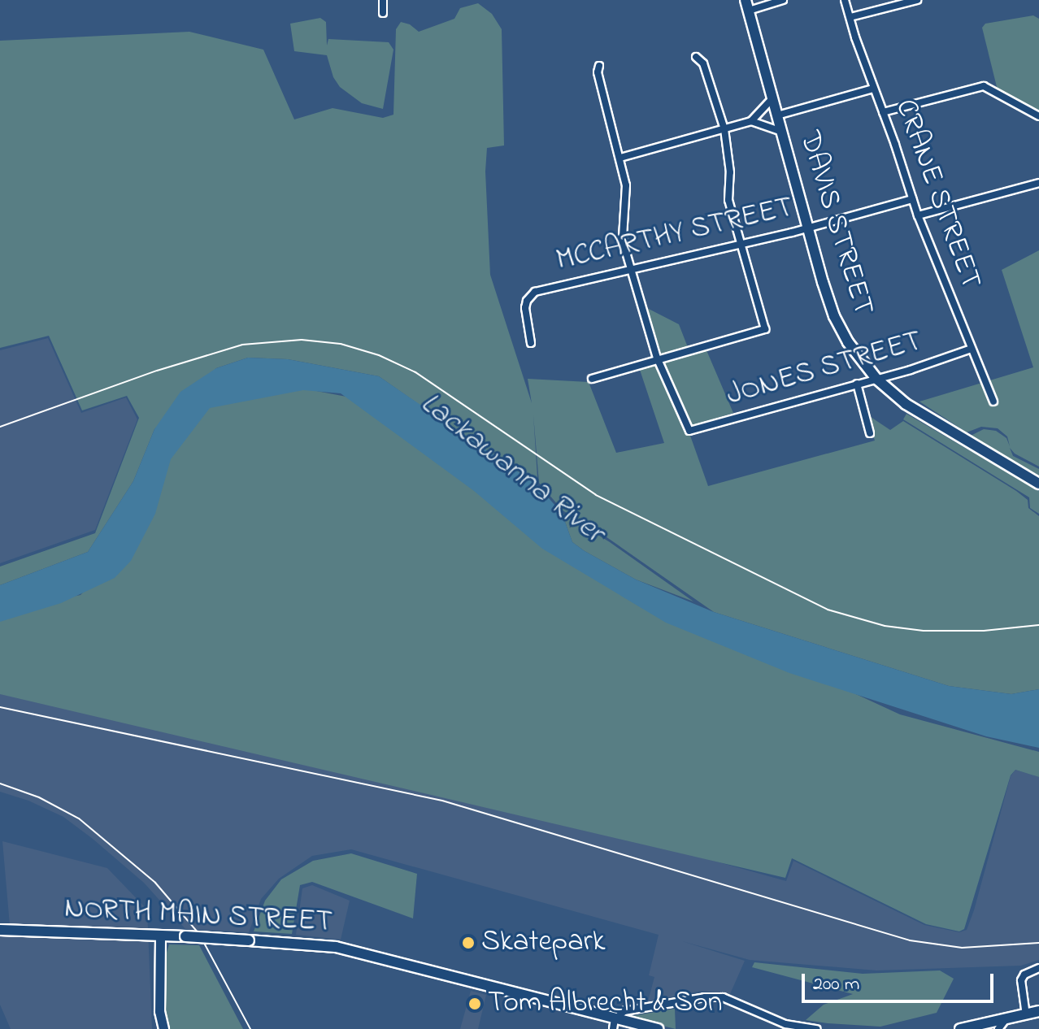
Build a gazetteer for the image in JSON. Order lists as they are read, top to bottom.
{
  "streets": {
    "main road": ["DAVIS STREET", "NORTH MAIN STREET"],
    "street": ["CRANE STREET", "MCCARTHY STREET", "JONES STREET"]
  },
  "crossings": [
    ["CRANE STREET", "MCCARTHY STREET"],
    ["CRANE STREET", "JONES STREET"],
    ["DAVIS STREET", "MCCARTHY STREET"],
    ["DAVIS STREET", "JONES STREET"]
  ],
  "water": ["Lackawanna River"],
  "places": ["Skatepark", "Tom Albrecht & Son"],
  "scale_bar": "200 m"
}
